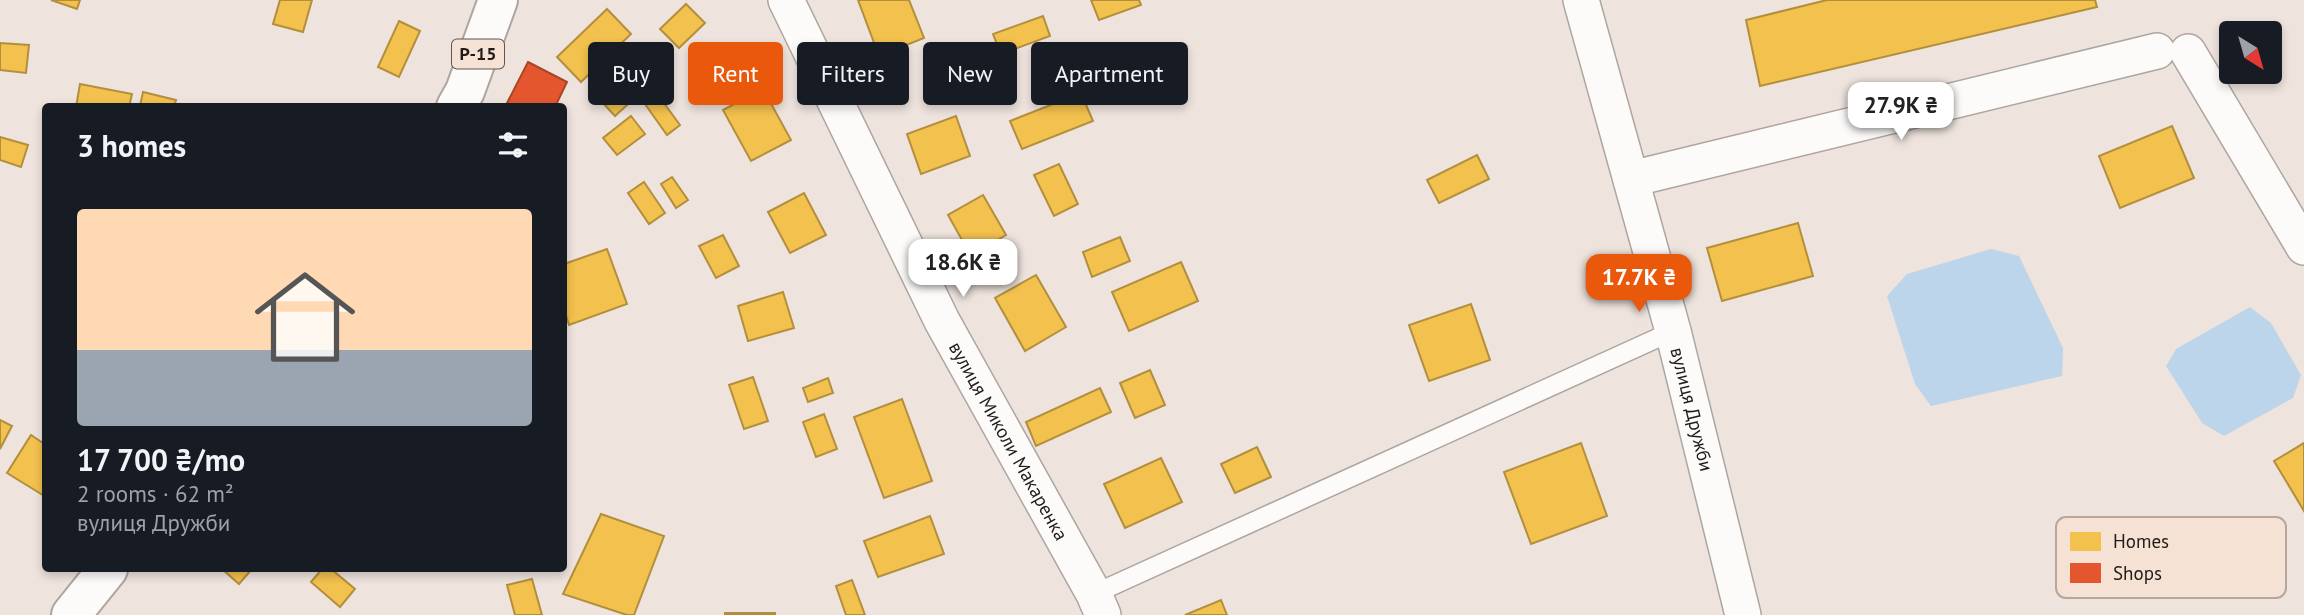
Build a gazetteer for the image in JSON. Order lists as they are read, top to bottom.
{
  "streets": {
    "main road": ["Р-15"],
    "street": ["вулиця Дружби", "вулиця Миколи Макаренка"]
  },
  "legend": ["Homes", "Shops"],
  "north": "bottom right",
  "page": {
    "chip": [
      "Buy",
      "Rent",
      "Filters",
      "New",
      "Apartment"
    ],
    "price": ["27.9K ₴", "18.6K ₴", "17.7K ₴"],
    "heading": "3 homes",
    "list": [
      {
        "name": "17 700 ₴/mo",
        "note": "2 rooms · 62 m² · вулиця Дружби"
      }
    ]
  }
}
